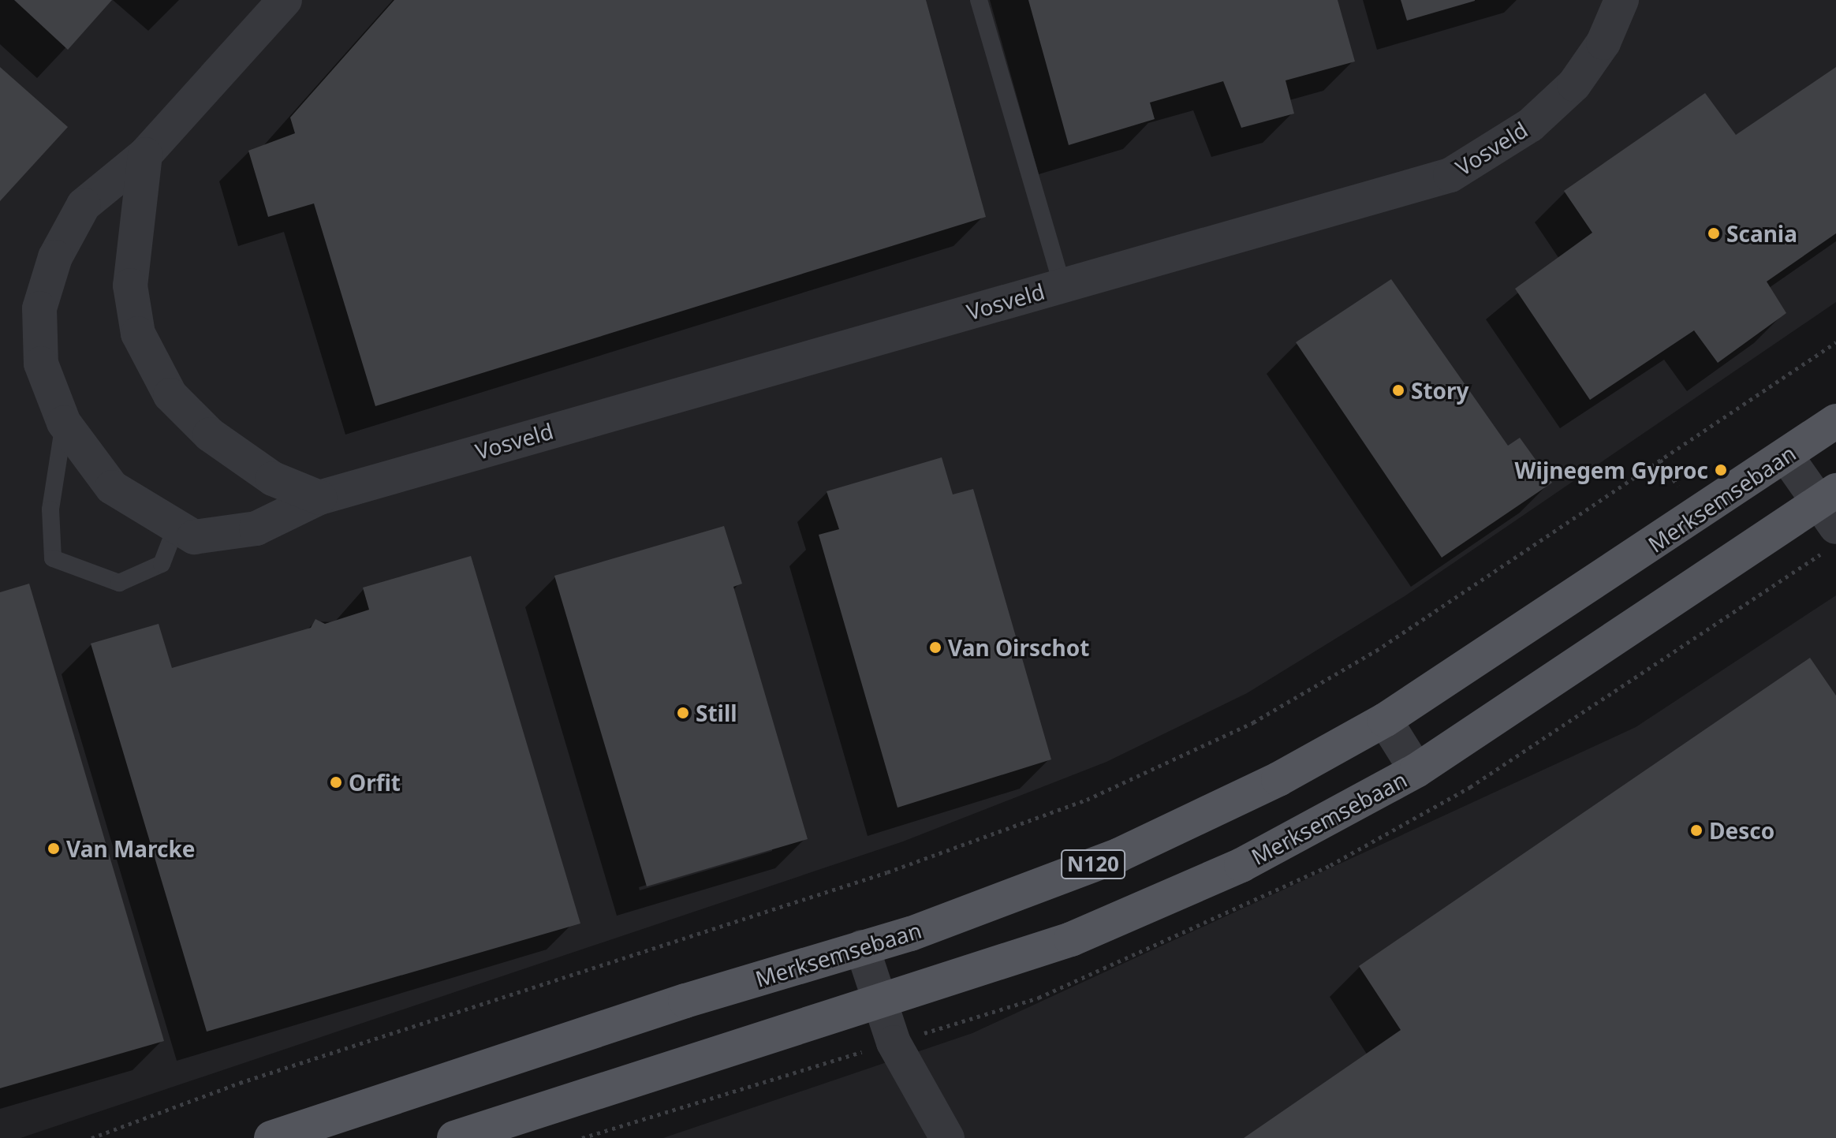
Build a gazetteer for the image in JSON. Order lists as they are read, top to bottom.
{
  "streets": {
    "main road": ["Merksemsebaan", "N120"],
    "street": ["Vosveld"]
  },
  "places": [
    "Scania",
    "Story",
    "Wijnegem Gyproc",
    "Van Oirschot",
    "Still",
    "Orfit",
    "Desco",
    "Van Marcke"
  ]
}
